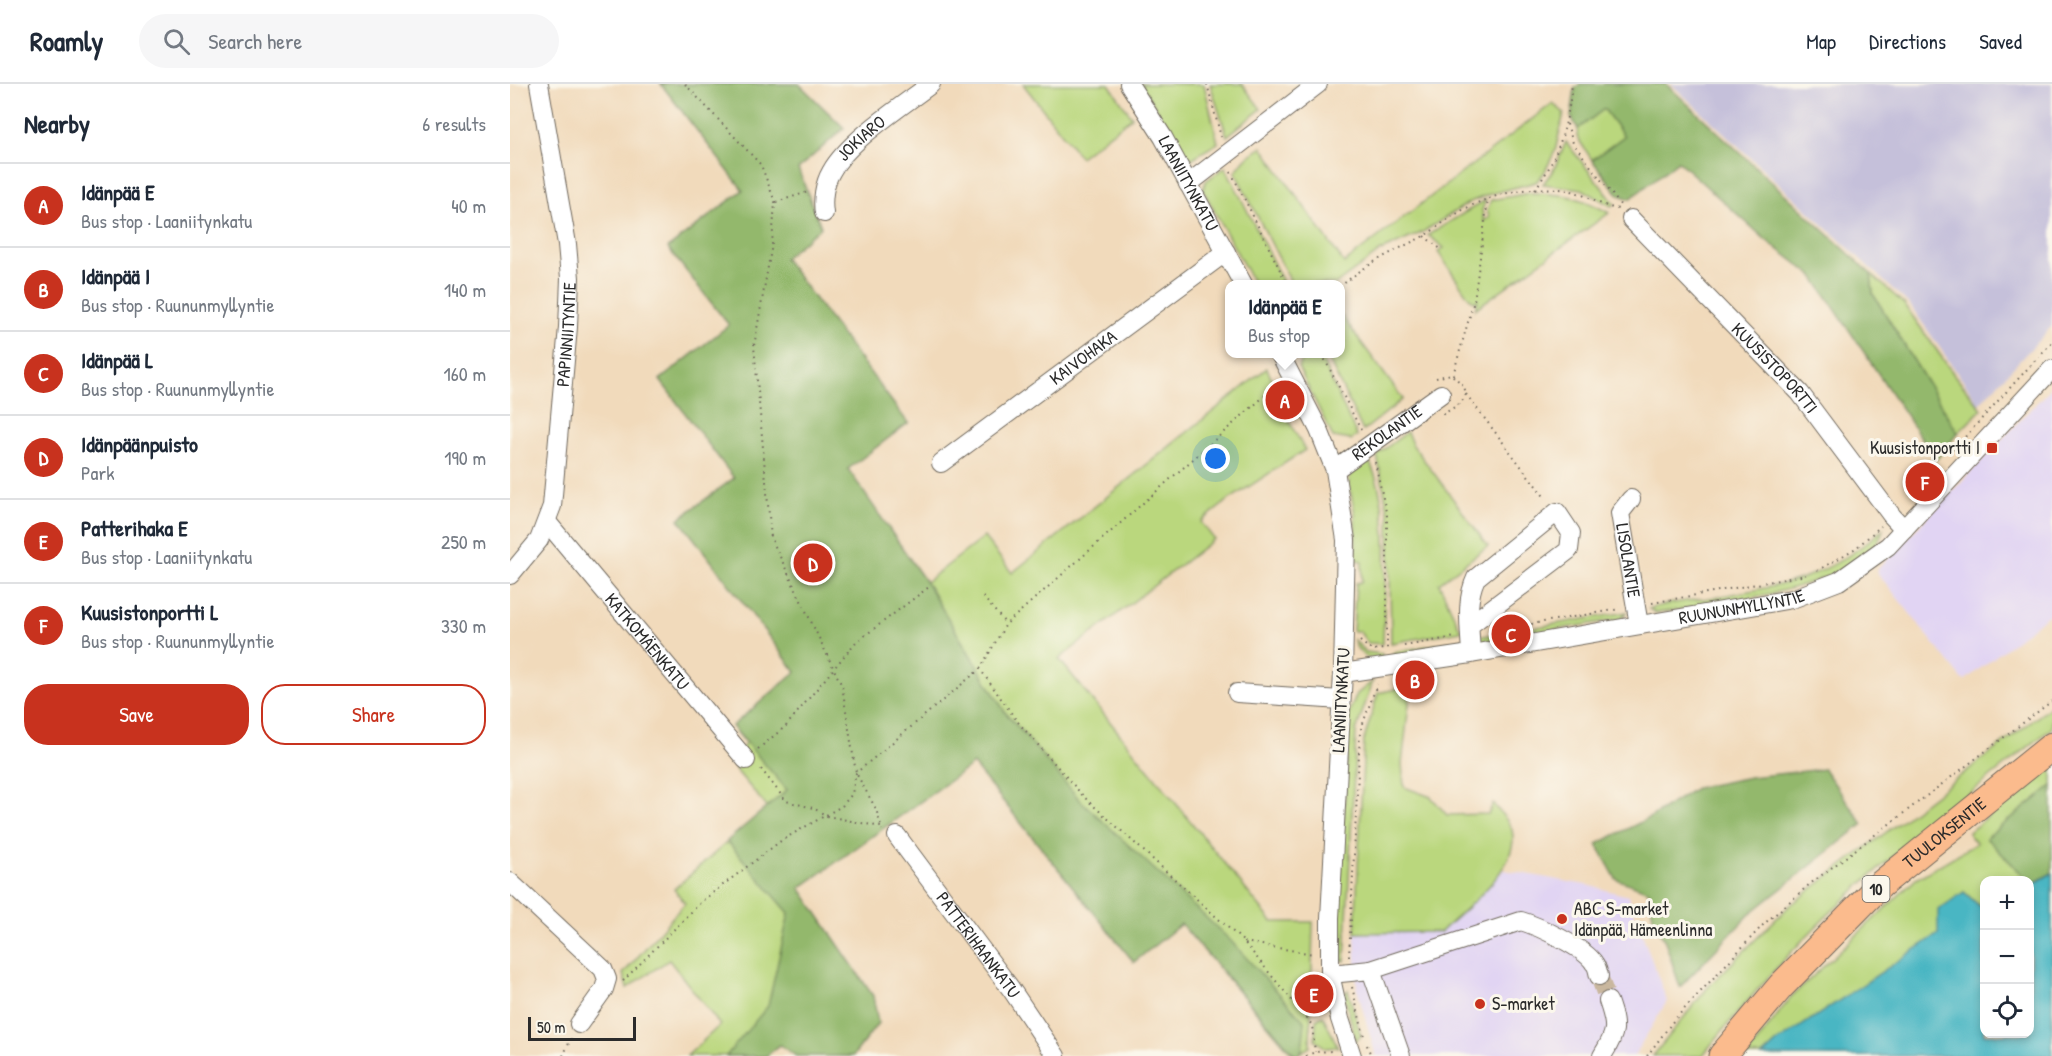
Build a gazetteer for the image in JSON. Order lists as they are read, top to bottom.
{
  "streets": {
    "highway": ["TUULOKSENTIE", "10"],
    "street": [
      "JOKIARO",
      "LAANIITYNKATU",
      "PAPINNIITYNTIE",
      "KAIVOHAKA",
      "KUUSISTOPORTTI",
      "REKOLANTIE",
      "LISOLANTIE",
      "RUUNUNMYLLYNTIE",
      "KATKOMÄENKATU",
      "PATTERIHAANKATU"
    ]
  },
  "crossings": [
    ["LAANIITYNKATU", "KAIVOHAKA"],
    ["LAANIITYNKATU", "REKOLANTIE"],
    ["LAANIITYNKATU", "RUUNUNMYLLYNTIE"],
    ["PAPINNIITYNTIE", "KATKOMÄENKATU"],
    ["KUUSISTOPORTTI", "RUUNUNMYLLYNTIE"],
    ["LISOLANTIE", "RUUNUNMYLLYNTIE"]
  ],
  "places": {
    "transit": ["Kuusistonportti I"],
    "other": ["ABC S-market Idänpää, Hämeenlinna", "S-market"]
  },
  "scale_bar": "50 m",
  "page": {
    "header": "Roamly",
    "search": "Search here",
    "nav": ["Map", "Directions", "Saved"],
    "heading": ["Nearby", "6 results"],
    "list": [
      {
        "mark": "A",
        "name": "Idänpää E",
        "note": "Bus stop · Laaniitynkatu",
        "value": "40 m"
      },
      {
        "mark": "B",
        "name": "Idänpää I",
        "note": "Bus stop · Ruununmyllyntie",
        "value": "140 m"
      },
      {
        "mark": "C",
        "name": "Idänpää L",
        "note": "Bus stop · Ruununmyllyntie",
        "value": "160 m"
      },
      {
        "mark": "D",
        "name": "Idänpäänpuisto",
        "note": "Park",
        "value": "190 m"
      },
      {
        "mark": "E",
        "name": "Patterihaka E",
        "note": "Bus stop · Laaniitynkatu",
        "value": "250 m"
      },
      {
        "mark": "F",
        "name": "Kuusistonportti L",
        "note": "Bus stop · Ruununmyllyntie",
        "value": "330 m"
      }
    ],
    "popup": ["Idänpää E", "Bus stop"],
    "pins": [
      "A",
      "F",
      "D",
      "C",
      "B",
      "E"
    ],
    "buttons": ["Save", "Share"],
    "map_buttons": ["+", "−"],
    "scale": "50 m"
  }
}
